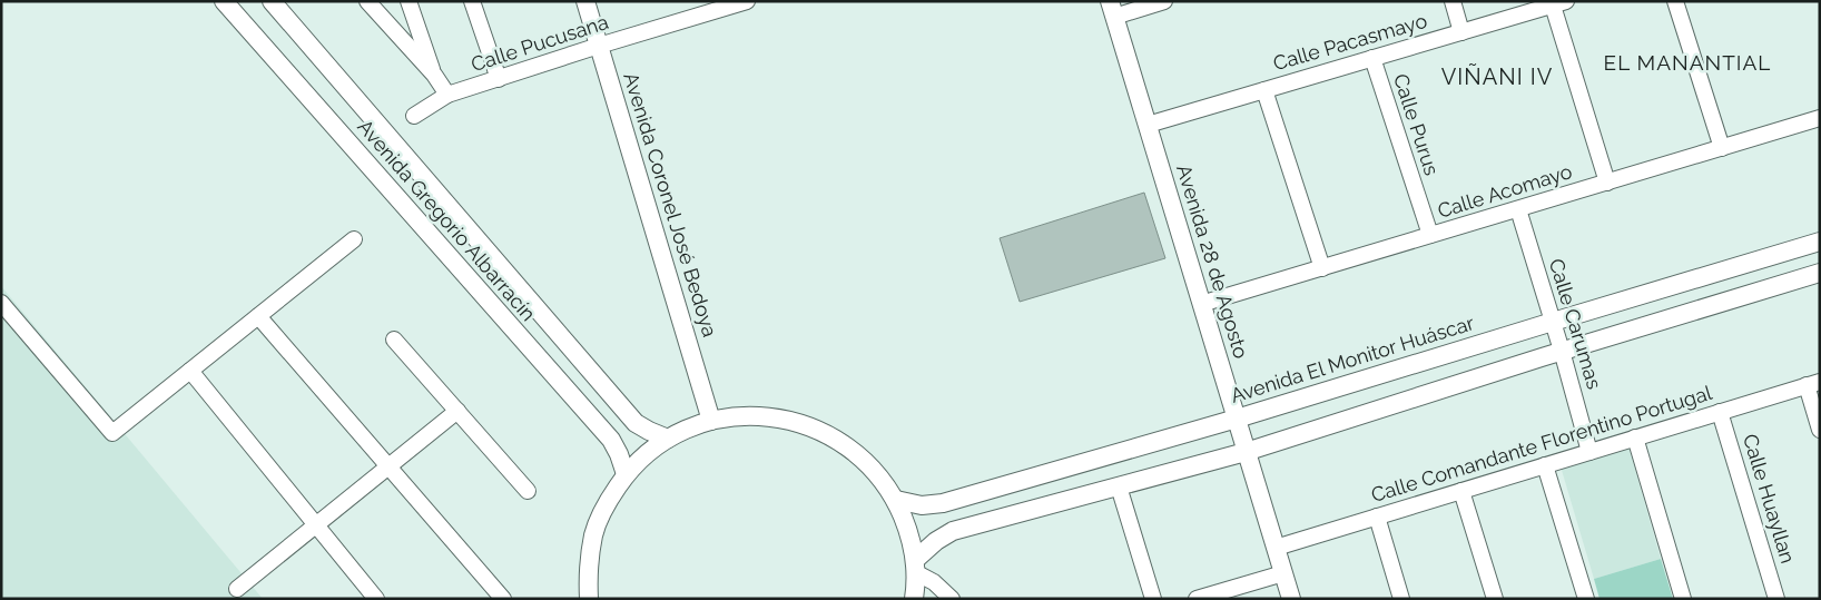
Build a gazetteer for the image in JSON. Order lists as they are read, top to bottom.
{
  "streets": {
    "street": [
      "Calle Pacasmayo",
      "Calle Pucusana",
      "Calle Purus",
      "Calle Acomayo",
      "Avenida Coronel José Bedoya",
      "Avenida Gregorio Albarracín",
      "Avenida 28 de Agosto",
      "Calle Carumas",
      "Avenida El Monitor Huáscar",
      "Calle Comandante Florentino Portugal",
      "Calle Huayllan"
    ]
  },
  "crossings": [
    ["Calle Pacasmayo", "Calle Purus"],
    ["Calle Pacasmayo", "Avenida 28 de Agosto"],
    ["Calle Pucusana", "Avenida Coronel José Bedoya"],
    ["Calle Purus", "Calle Acomayo"],
    ["Calle Acomayo", "Avenida 28 de Agosto"],
    ["Calle Acomayo", "Calle Carumas"],
    ["Avenida 28 de Agosto", "Avenida El Monitor Huáscar"],
    ["Avenida 28 de Agosto", "Calle Comandante Florentino Portugal"],
    ["Calle Carumas", "Avenida El Monitor Huáscar"],
    ["Calle Carumas", "Calle Comandante Florentino Portugal"],
    ["Calle Comandante Florentino Portugal", "Calle Huayllan"]
  ],
  "districts": ["EL MANANTIAL", "VIÑANI IV"]
}
